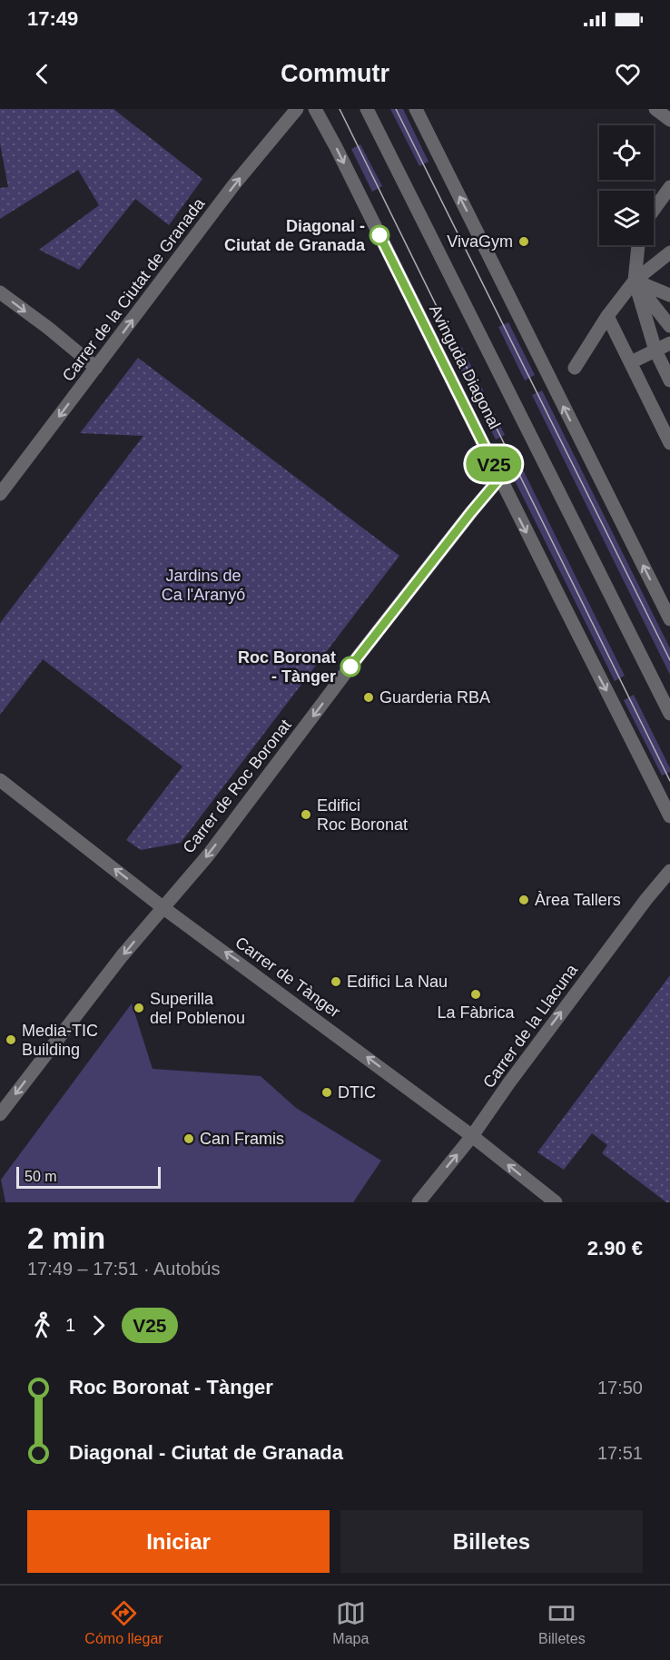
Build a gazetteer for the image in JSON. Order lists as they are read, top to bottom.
{
  "streets": {
    "street": [
      "Carrer de la Ciutat de Granada",
      "Avinguda Diagonal",
      "Carrer de Roc Boronat",
      "Carrer de Tànger",
      "Carrer de la Llacuna"
    ]
  },
  "crossings": [
    ["Avinguda Diagonal", "Carrer de Roc Boronat"],
    ["Carrer de Roc Boronat", "Carrer de Tànger"],
    ["Carrer de Tànger", "Carrer de la Llacuna"]
  ],
  "one_way": ["Carrer de Roc Boronat", "Carrer de Tànger", "Carrer de la Llacuna"],
  "parks": ["Jardins de Ca l'Aranyó"],
  "places": [
    "Diagonal - Ciutat de Granada",
    "VivaGym",
    "Roc Boronat - Tànger",
    "Guarderia RBA",
    "Edifici Roc Boronat",
    "Àrea Tallers",
    "Edifici La Nau",
    "La Fàbrica",
    "Superilla del Poblenou",
    "Media-TIC Building",
    "DTIC",
    "Can Framis"
  ],
  "lines": ["bus line V25"],
  "scale_bar": "50 m",
  "page": {
    "status": "17:49",
    "header": "Commutr",
    "on_map": "V25",
    "scale": "50 m",
    "heading": ["2 min", "17:49 – 17:51 · Autobús", "2.90 €"],
    "legs": ["1", "V25"],
    "list": [
      {
        "name": "Roc Boronat - Tànger",
        "value": "17:50"
      },
      {
        "name": "Diagonal - Ciutat de Granada",
        "value": "17:51"
      }
    ],
    "buttons": ["Iniciar", "Billetes"],
    "tabs": ["Cómo llegar", "Mapa", "Billetes"]
  }
}
